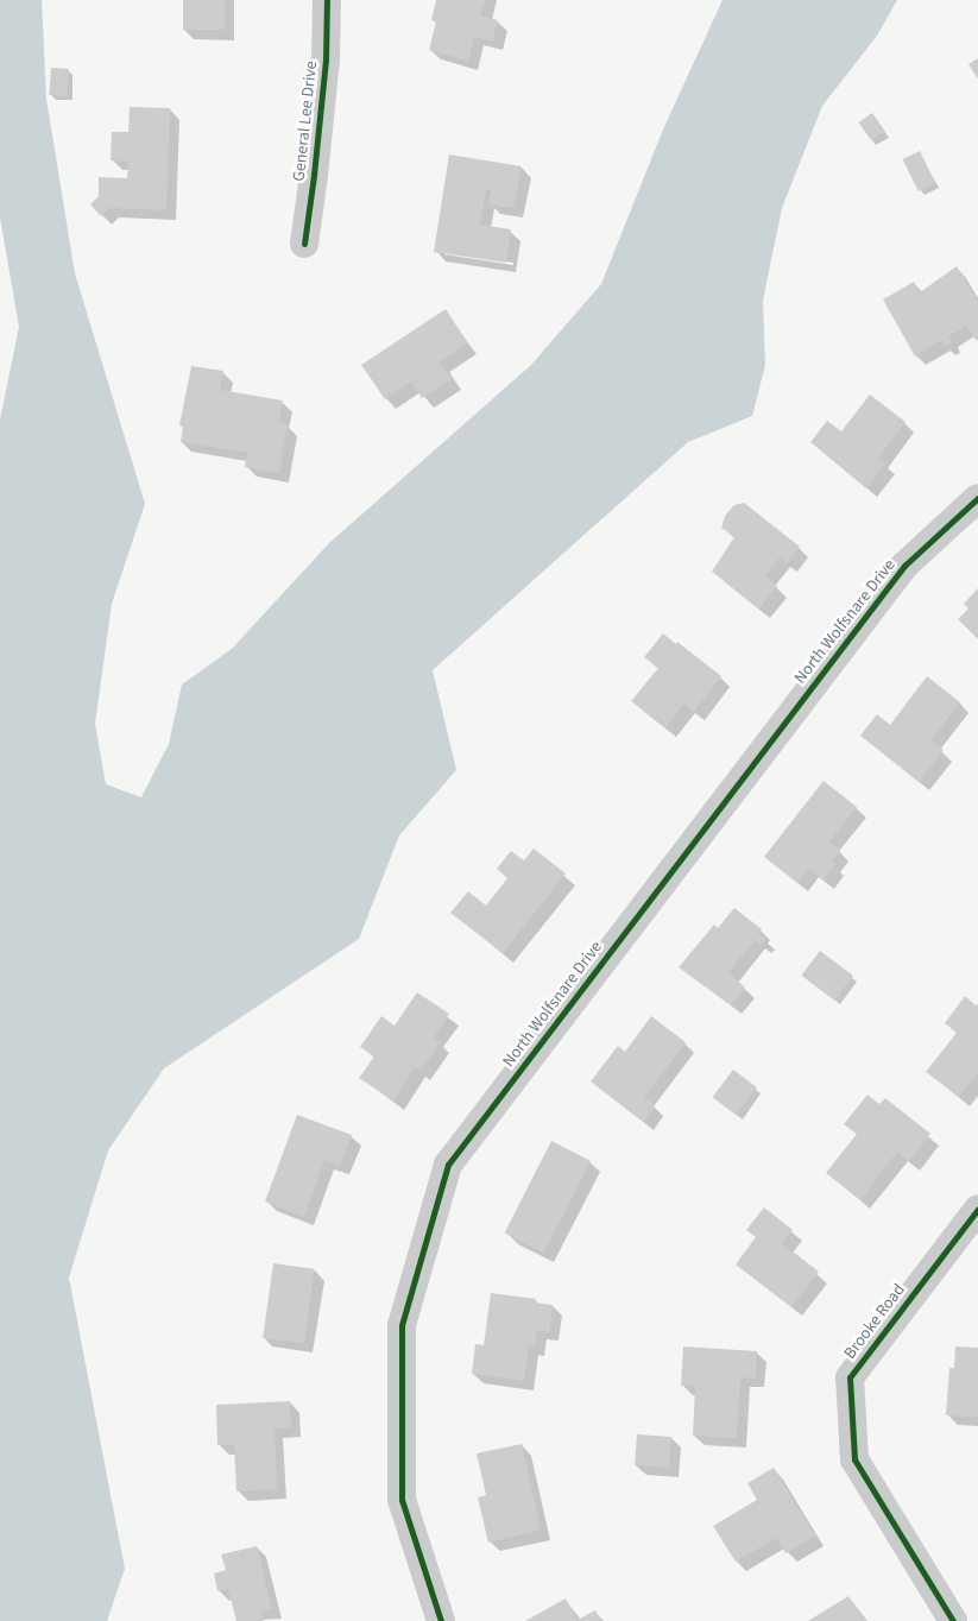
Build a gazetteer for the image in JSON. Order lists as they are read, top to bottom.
{
  "streets": {
    "street": ["General Lee Drive", "North Wolfsnare Drive", "Brooke Road"]
  }
}
